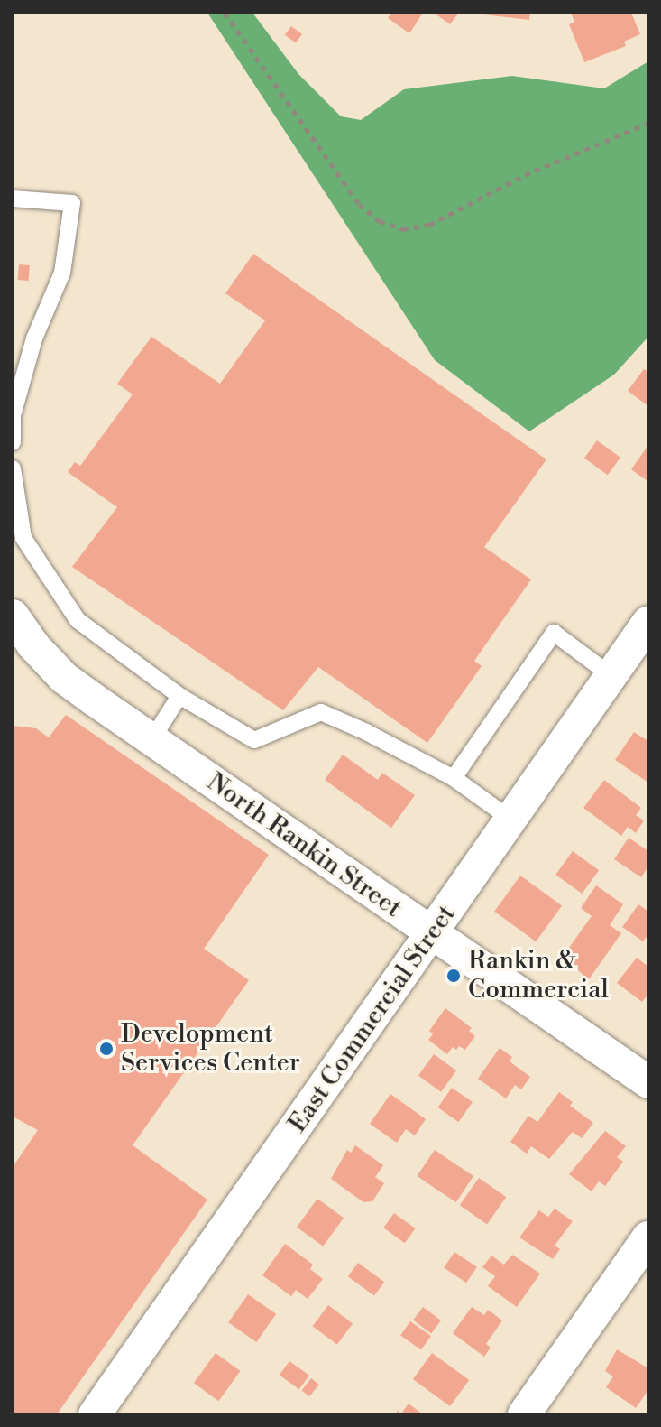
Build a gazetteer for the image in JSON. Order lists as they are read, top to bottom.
{
  "streets": {
    "street": ["North Rankin Street", "East Commercial Street"]
  },
  "crossings": [
    ["North Rankin Street", "East Commercial Street"]
  ],
  "places": ["Rankin & Commercial", "Development Services Center"]
}
